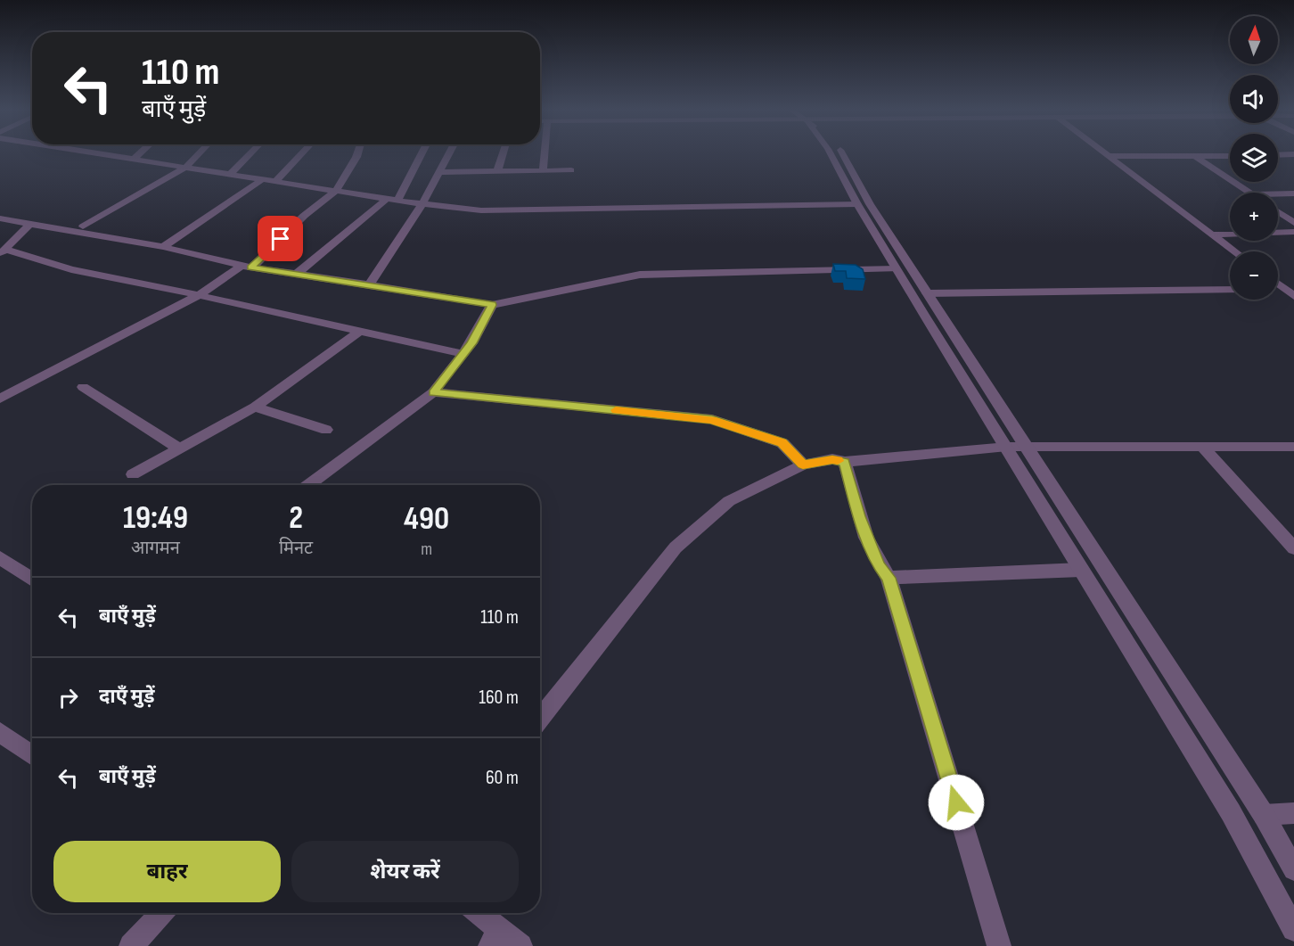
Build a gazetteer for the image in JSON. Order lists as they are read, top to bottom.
{
  "north": "top",
  "page": {
    "map_buttons": ["+", "−"],
    "turn": ["110 m", "बाएँ मुड़ें"],
    "eta": [
      "19:49",
      "आगमन",
      "2",
      "मिनट",
      "490",
      "m"
    ],
    "list": [
      {
        "name": "बाएँ मुड़ें",
        "value": "110 m"
      },
      {
        "name": "दाएँ मुड़ें",
        "value": "160 m"
      },
      {
        "name": "बाएँ मुड़ें",
        "value": "60 m"
      }
    ],
    "buttons": ["बाहर", "शेयर करें"]
  }
}
